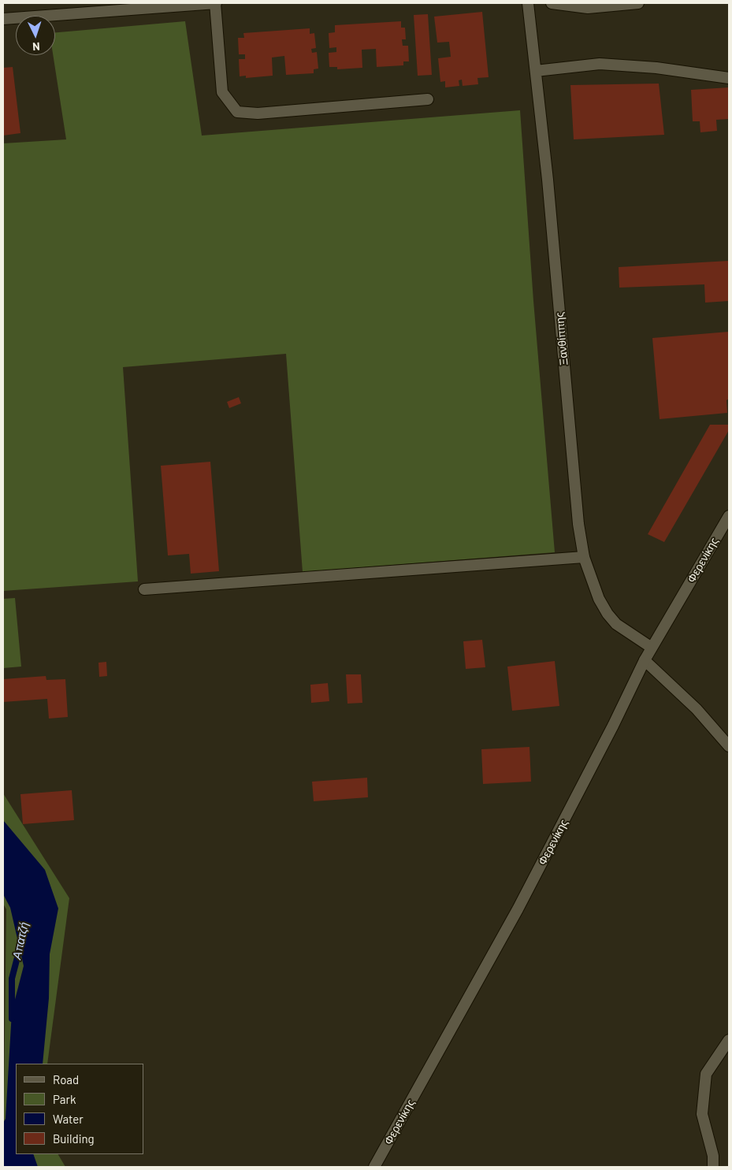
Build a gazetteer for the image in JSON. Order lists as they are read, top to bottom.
{
  "streets": {
    "street": ["Ξανθίππης", "Φερενίκης"]
  },
  "crossings": [
    ["Ξανθίππης", "Φερενίκης"]
  ],
  "water": ["Απατζή"],
  "legend": [
    "Road",
    "Park",
    "Water",
    "Building"
  ],
  "north": "bottom"
}
